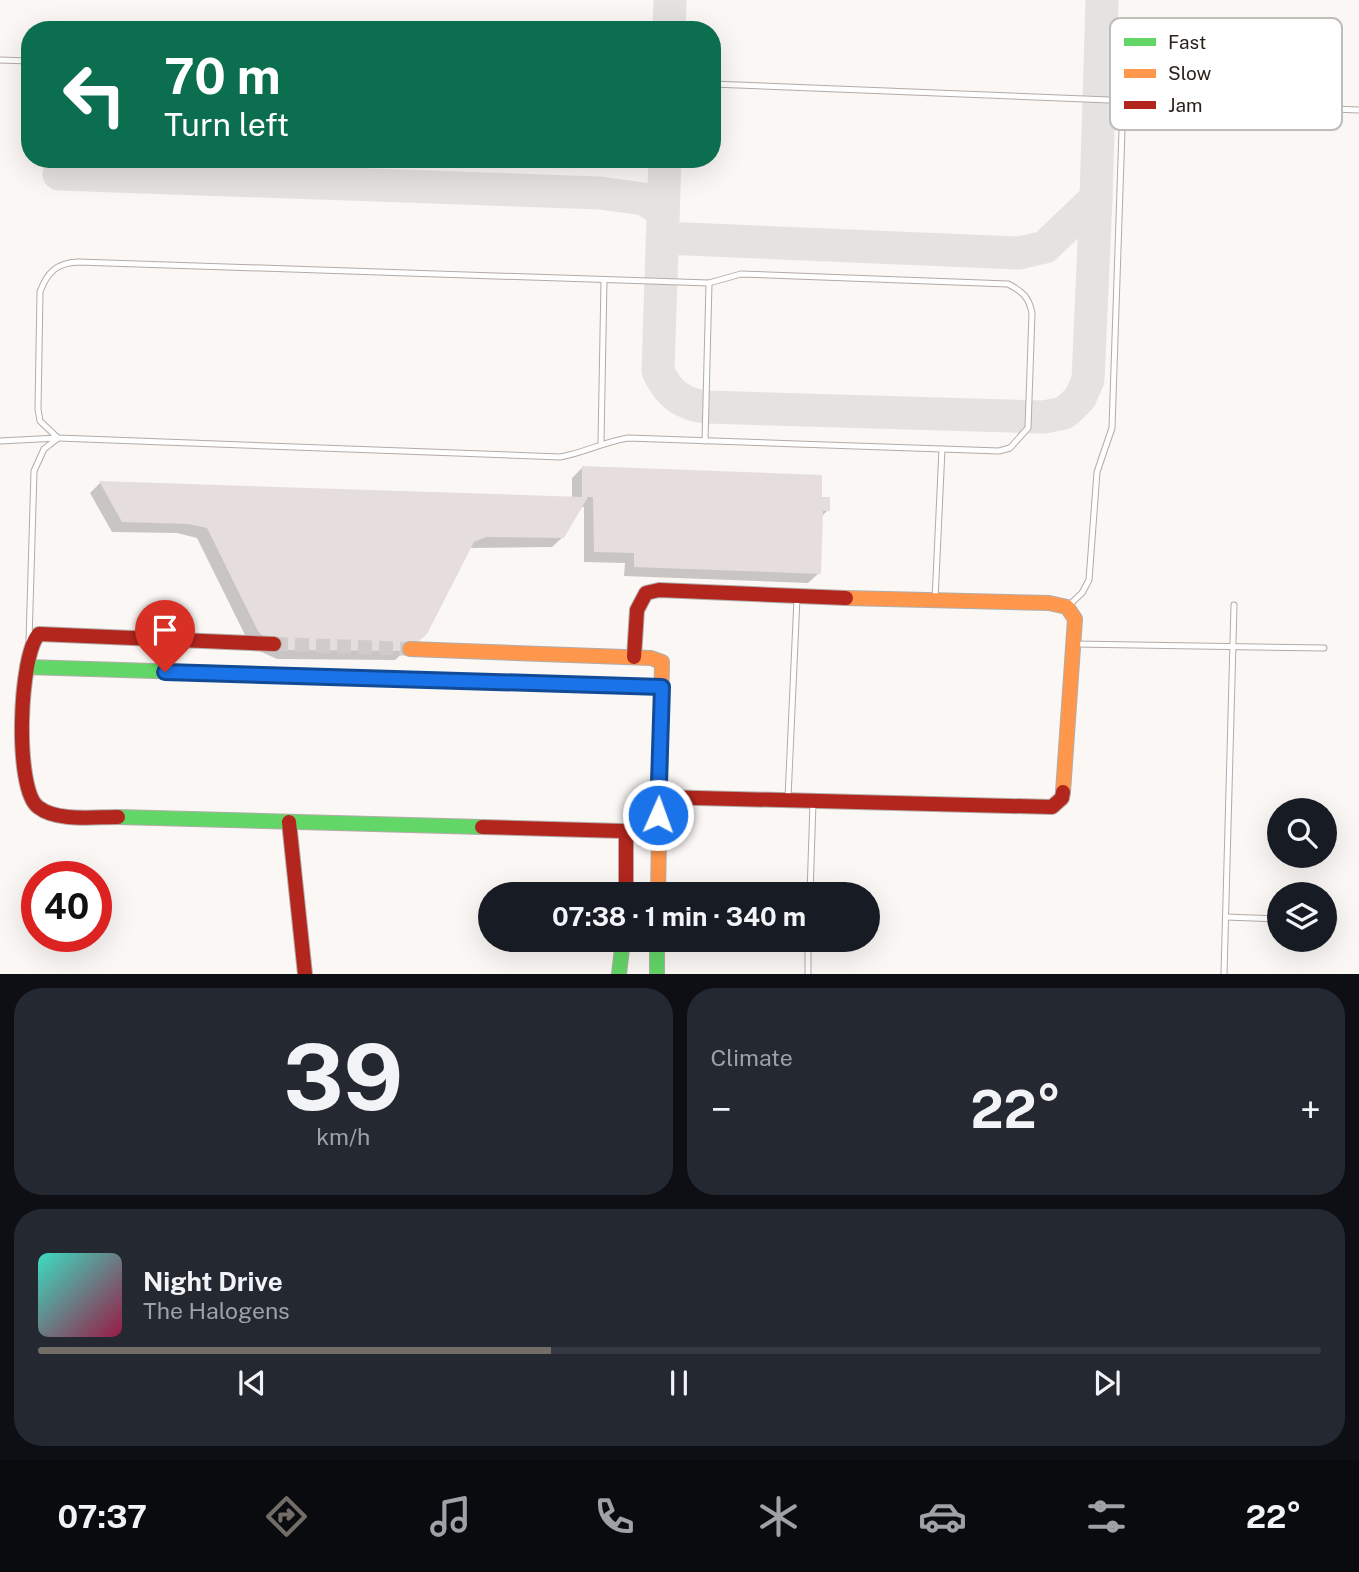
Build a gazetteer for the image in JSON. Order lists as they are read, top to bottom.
{
  "legend": ["Fast", "Slow", "Jam"],
  "page": {
    "turn": ["70 m", "Turn left"],
    "limit": "40",
    "trip": "07:38 · 1 min · 340 m",
    "tile": [
      ["39", "km/h"],
      "Climate"
    ],
    "heat": ["−", "22°", "+"],
    "song": ["Night Drive", "The Halogens"],
    "tabs": ["07:37", "22°"]
  }
}
